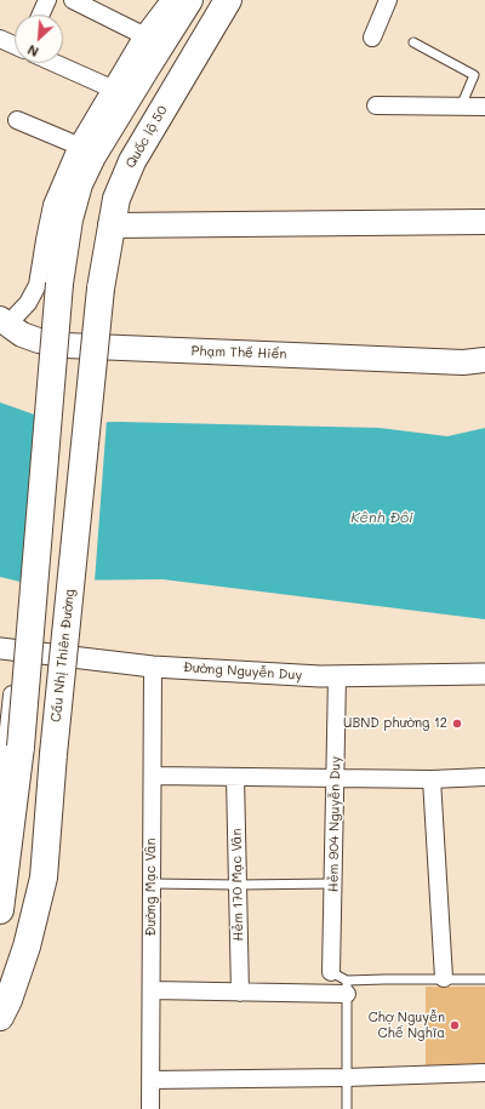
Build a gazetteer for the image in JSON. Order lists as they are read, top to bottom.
{
  "streets": {
    "main road": ["Quốc lộ 50", "Phạm Thế Hiển", "Cầu Nhị Thiên Đường"],
    "street": [
      "Đường Nguyễn Duy",
      "Hẻm 904 Nguyễn Duy",
      "Hẻm 170 Mạc Vân",
      "Đường Mạc Vân"
    ]
  },
  "crossings": [
    ["Quốc lộ 50", "Cầu Nhị Thiên Đường"],
    ["Đường Nguyễn Duy", "Hẻm 904 Nguyễn Duy"],
    ["Đường Nguyễn Duy", "Đường Mạc Vân"]
  ],
  "water": ["Kênh Đôi"],
  "places": ["UBND phường 12", "Chợ Nguyễn Chế Nghĩa"],
  "north": "bottom left"
}
